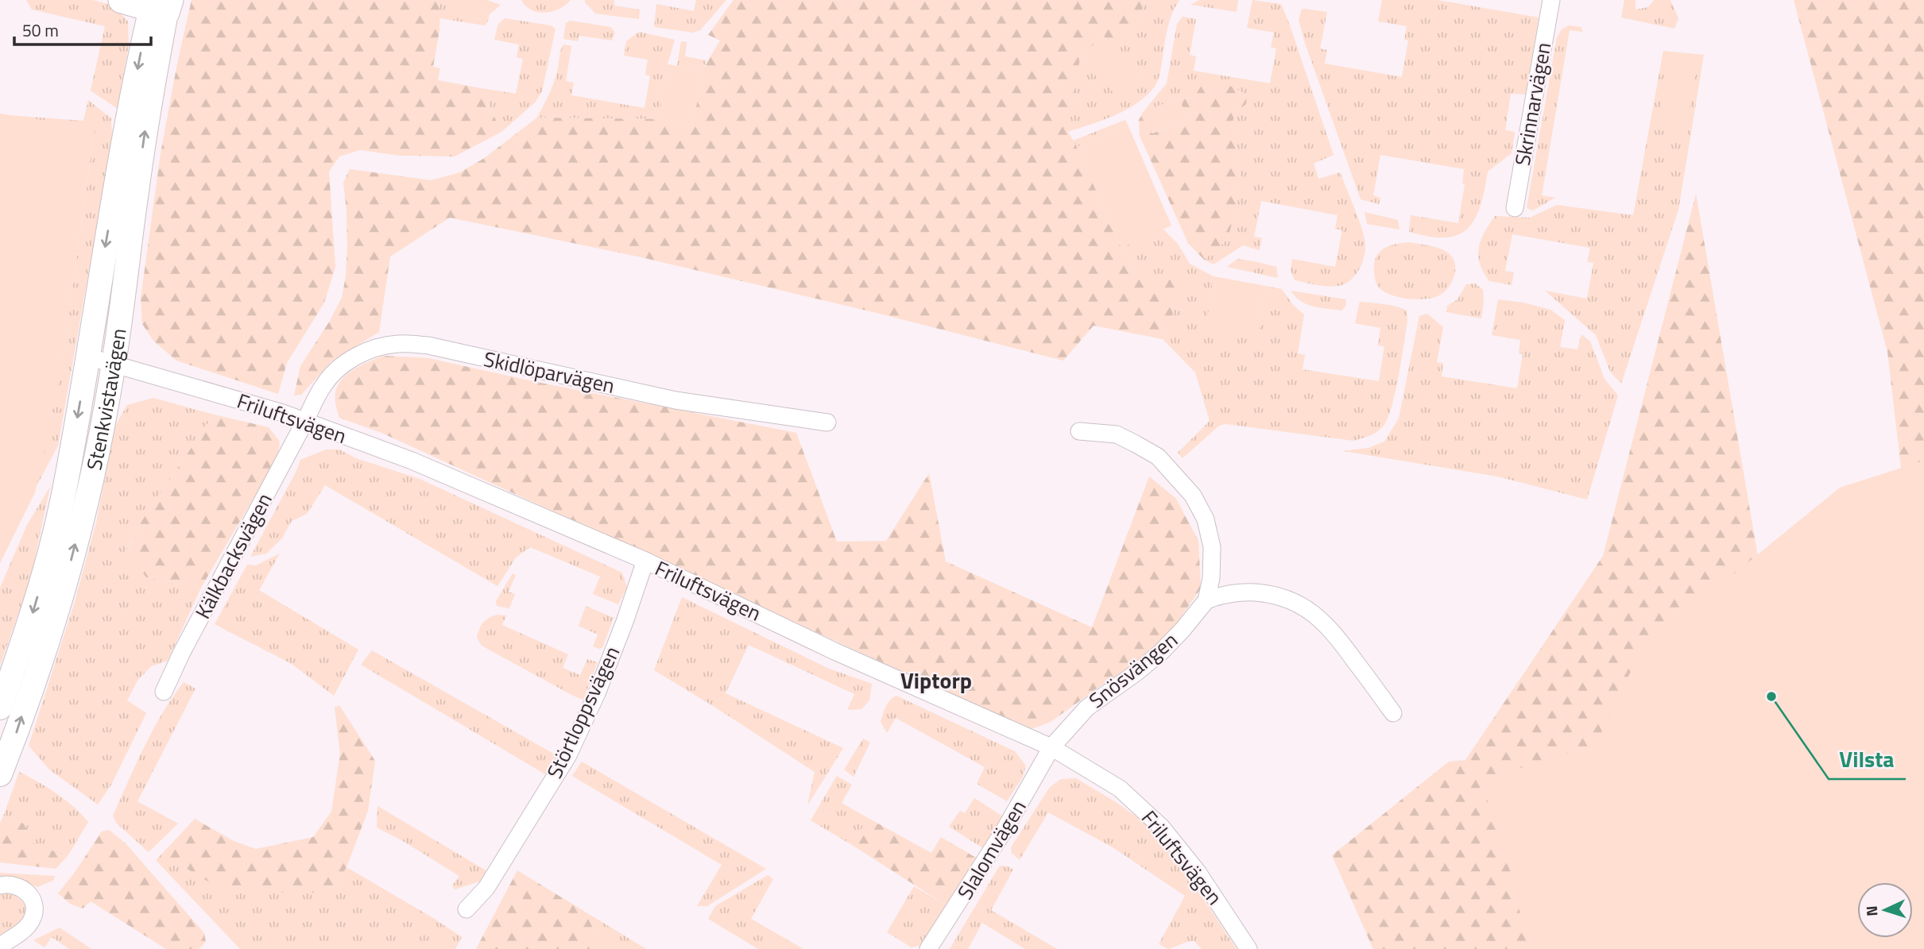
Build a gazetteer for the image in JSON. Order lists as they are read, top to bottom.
{
  "streets": {
    "main road": ["Stenkvistavägen"],
    "street": [
      "Skrinnarvägen",
      "Skidlöparvägen",
      "Friluftsvägen",
      "Kälkbacksvägen",
      "Snösvängen",
      "Störtloppsvägen",
      "Slalomvägen"
    ]
  },
  "crossings": [
    ["Skidlöparvägen", "Friluftsvägen"],
    ["Skidlöparvägen", "Kälkbacksvägen"],
    ["Stenkvistavägen", "Friluftsvägen"],
    ["Friluftsvägen", "Kälkbacksvägen"],
    ["Friluftsvägen", "Snösvängen"],
    ["Friluftsvägen", "Störtloppsvägen"],
    ["Friluftsvägen", "Slalomvägen"],
    ["Snösvängen", "Slalomvägen"]
  ],
  "districts": ["Viptorp"],
  "places": ["Vilsta"],
  "scale_bar": "50 m",
  "north": "left"
}
